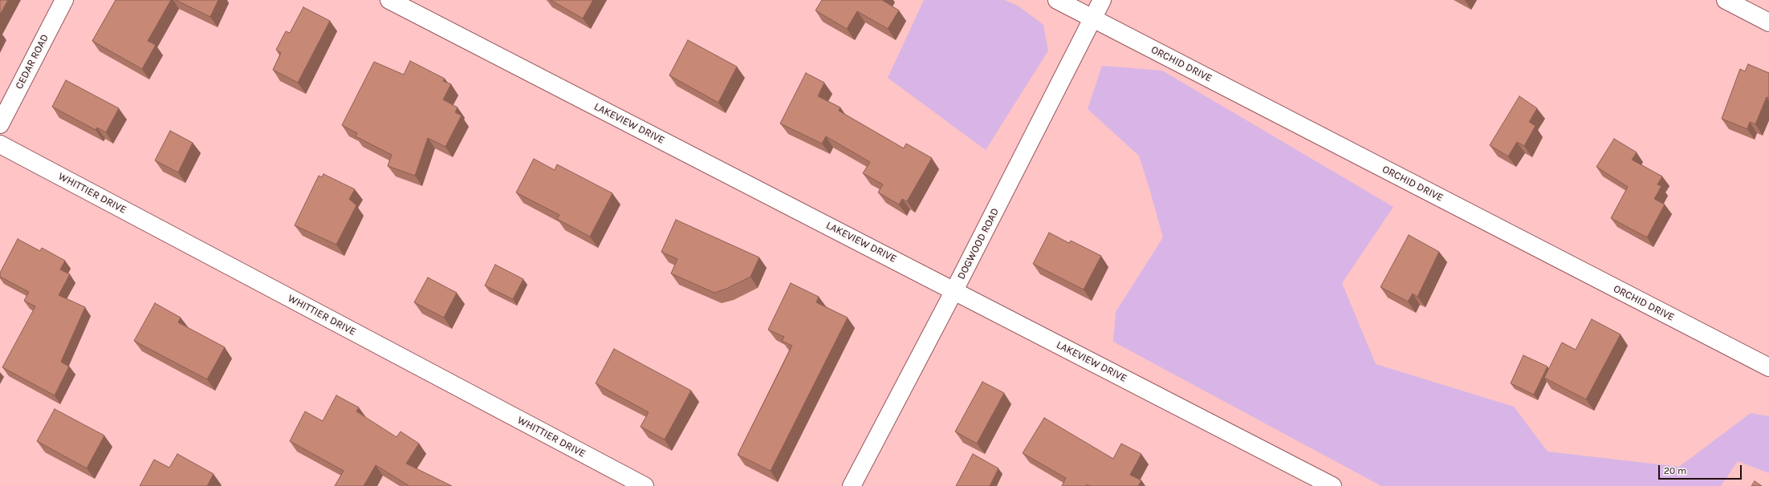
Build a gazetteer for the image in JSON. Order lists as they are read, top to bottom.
{
  "streets": {
    "street": [
      "CEDAR ROAD",
      "ORCHID DRIVE",
      "LAKEVIEW DRIVE",
      "WHITTIER DRIVE",
      "DOGWOOD ROAD"
    ]
  },
  "crossings": [
    ["ORCHID DRIVE", "DOGWOOD ROAD"],
    ["LAKEVIEW DRIVE", "DOGWOOD ROAD"]
  ],
  "scale_bar": "20 m"
}
